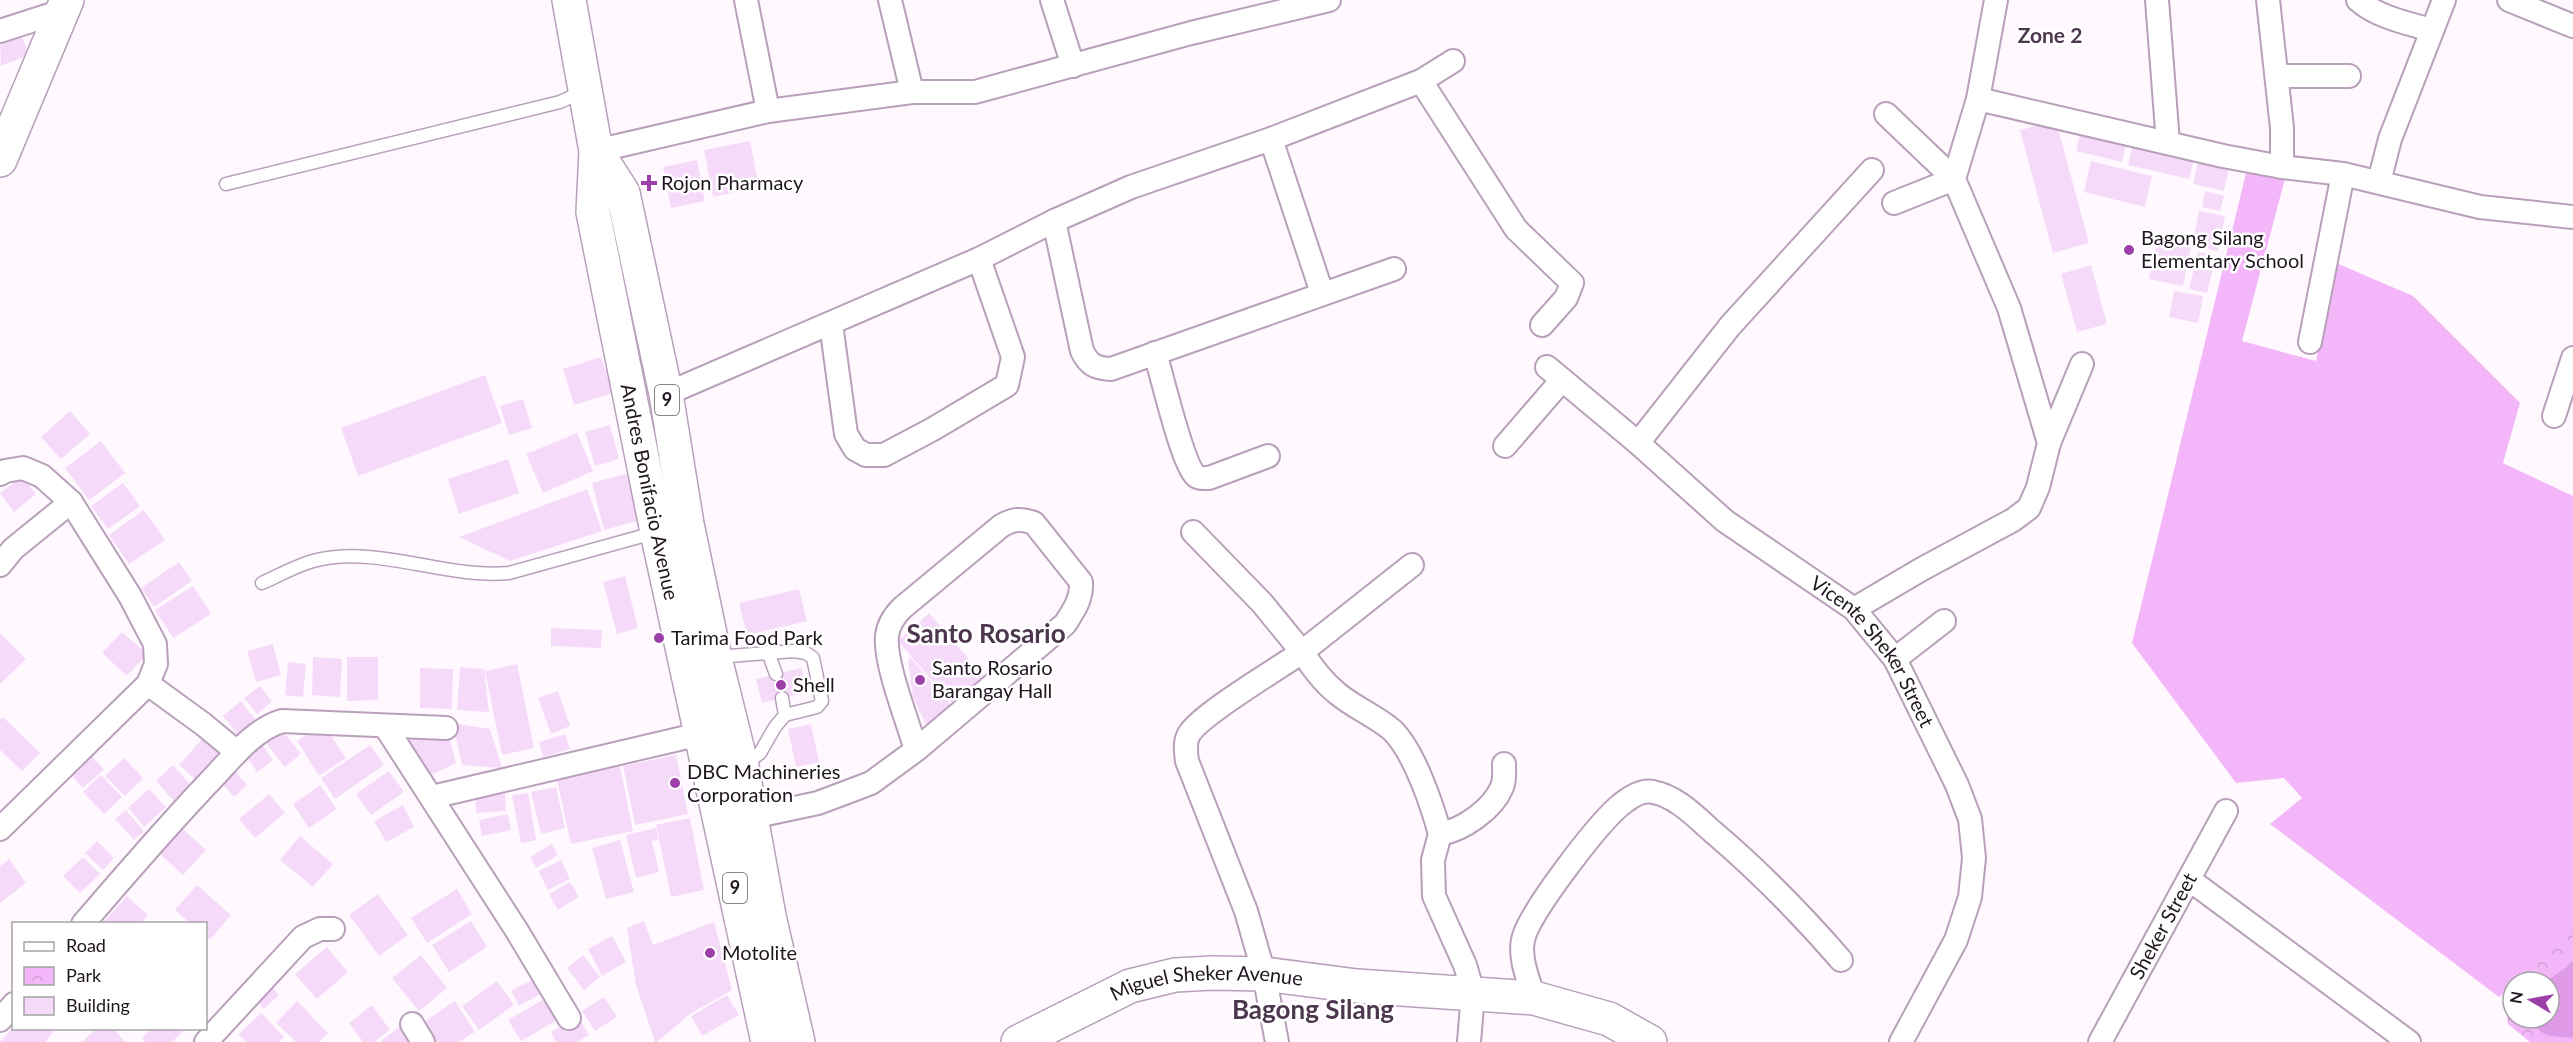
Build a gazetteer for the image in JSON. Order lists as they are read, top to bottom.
{
  "streets": {
    "main road": ["9", "Andres Bonifacio Avenue", "Miguel Sheker Avenue"],
    "street": ["Vicente Sheker Street", "Sheker Street"]
  },
  "districts": ["Zone 2", "Santo Rosario", "Bagong Silang"],
  "places": {
    "health": ["Rojon Pharmacy"],
    "other": [
      "Bagong Silang Elementary School",
      "Tarima Food Park",
      "Santo Rosario Barangay Hall",
      "Shell",
      "DBC Machineries Corporation",
      "Motolite"
    ]
  },
  "legend": ["Road", "Park", "Building"],
  "north": "left"
}
